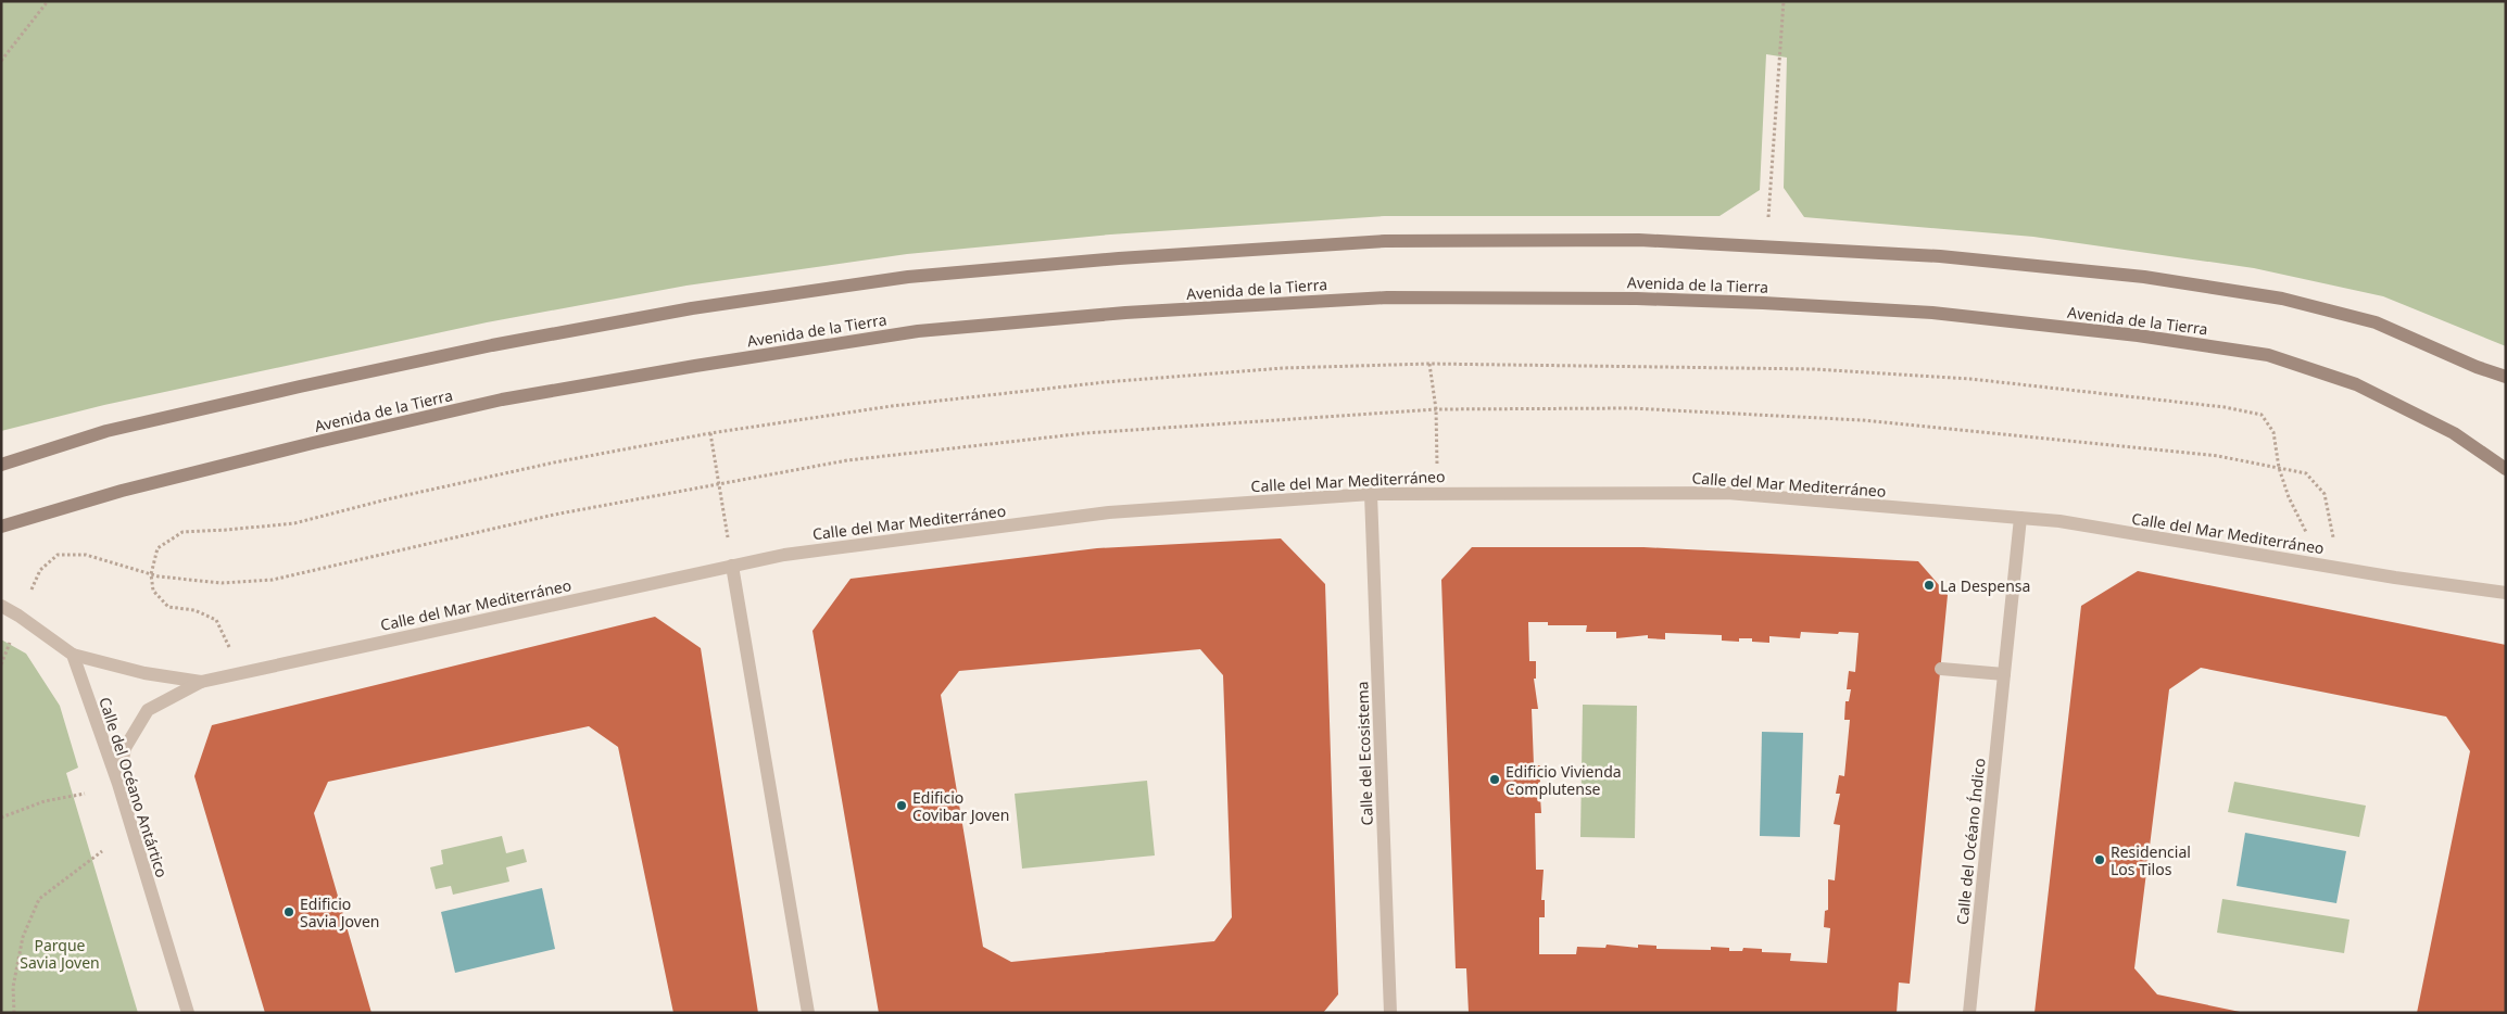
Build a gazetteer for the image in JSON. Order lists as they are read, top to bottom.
{
  "streets": {
    "street": [
      "Avenida de la Tierra",
      "Calle del Mar Mediterráneo",
      "Calle del Ecosistema",
      "Calle del Océano Antártico",
      "Calle del Océano Índico"
    ]
  },
  "crossings": [
    ["Calle del Mar Mediterráneo", "Calle del Ecosistema"],
    ["Calle del Mar Mediterráneo", "Calle del Océano Antártico"],
    ["Calle del Mar Mediterráneo", "Calle del Océano Índico"]
  ],
  "parks": ["Parque Savia Joven"],
  "places": [
    "La Despensa",
    "Edificio Vivienda Complutense",
    "Edificio Covibar Joven",
    "Residencial Los Tilos",
    "Edificio Savia Joven"
  ]
}
